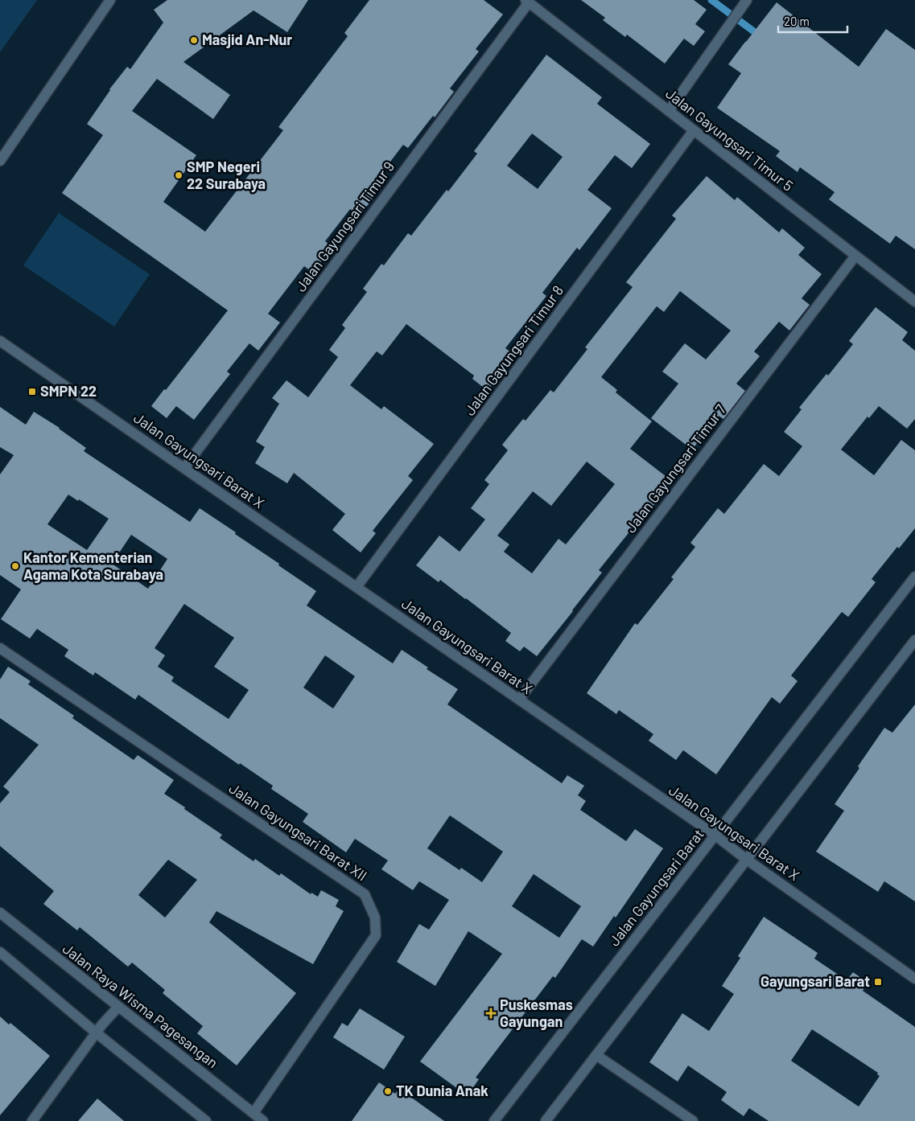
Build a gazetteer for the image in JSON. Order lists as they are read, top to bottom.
{
  "streets": {
    "street": [
      "Jalan Gayungsari Timur 5",
      "Jalan Gayungsari Timur 9",
      "Jalan Gayungsari Timur 8",
      "Jalan Gayungsari Barat X",
      "Jalan Gayungsari Timur 7",
      "Jalan Gayungsari Barat XII",
      "Jalan Gayungsari Barat",
      "Jalan Raya Wisma Pagesangan"
    ]
  },
  "crossings": [
    ["Jalan Gayungsari Timur 5", "Jalan Gayungsari Timur 9"],
    ["Jalan Gayungsari Timur 5", "Jalan Gayungsari Timur 8"],
    ["Jalan Gayungsari Timur 5", "Jalan Gayungsari Timur 7"],
    ["Jalan Gayungsari Timur 9", "Jalan Gayungsari Barat X"],
    ["Jalan Gayungsari Timur 8", "Jalan Gayungsari Barat X"],
    ["Jalan Gayungsari Barat X", "Jalan Gayungsari Timur 7"],
    ["Jalan Gayungsari Barat X", "Jalan Gayungsari Barat"],
    ["Jalan Gayungsari Barat XII", "Jalan Raya Wisma Pagesangan"]
  ],
  "places": {
    "other": [
      "Masjid An-Nur",
      "SMP Negeri 22 Surabaya",
      "Kantor Kementerian Agama Kota Surabaya",
      "TK Dunia Anak"
    ],
    "transit": ["SMPN 22", "Gayungsari Barat"],
    "health": ["Puskesmas Gayungan"]
  },
  "scale_bar": "20 m"
}
